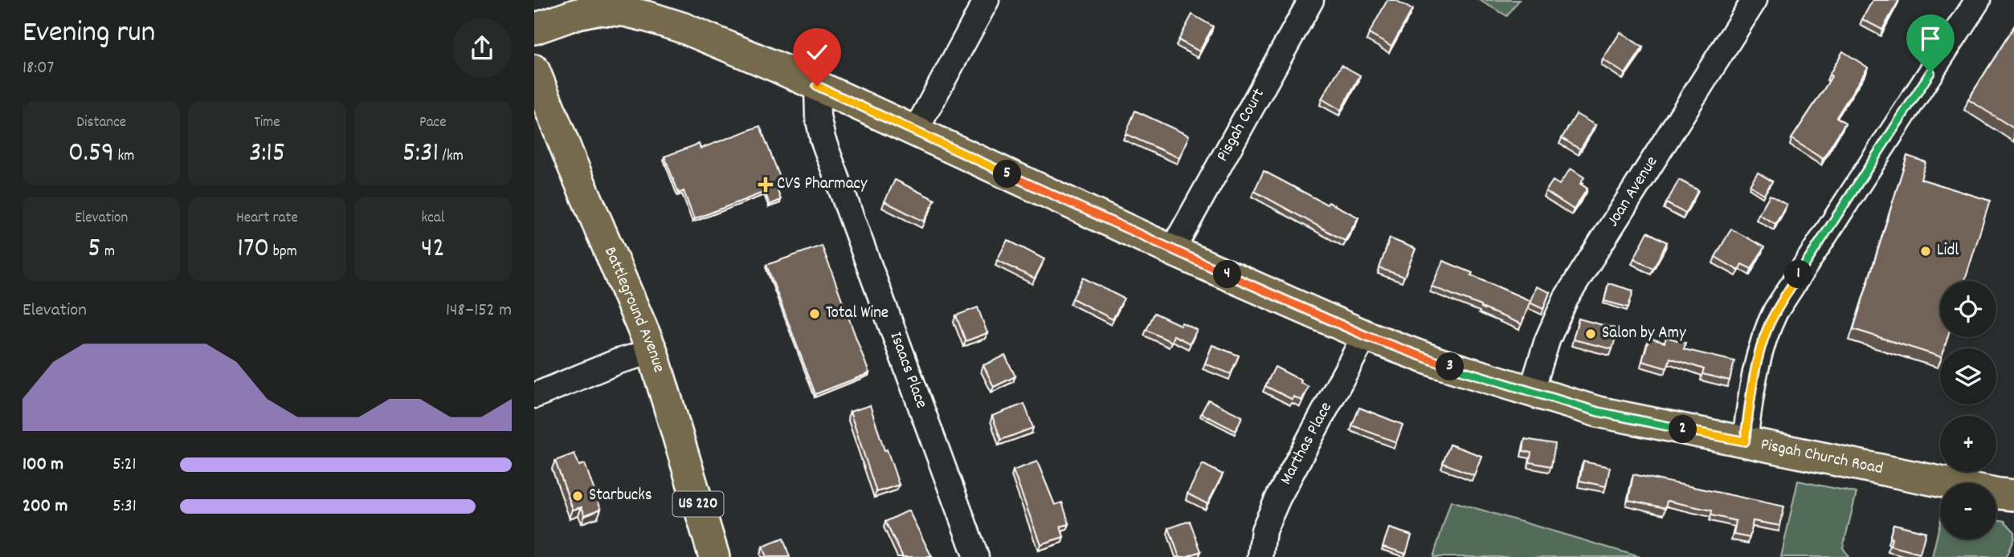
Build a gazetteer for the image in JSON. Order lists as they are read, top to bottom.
{
  "streets": {
    "main road": ["Battleground Avenue", "Pisgah Church Road", "US 220"],
    "street": [
      "Pisgah Court",
      "Joan Avenue",
      "Isaacs Place",
      "Marthas Place"
    ]
  },
  "crossings": [
    ["Pisgah Court", "Pisgah Church Road"],
    ["Joan Avenue", "Pisgah Church Road"],
    ["Isaacs Place", "Pisgah Church Road"],
    ["Marthas Place", "Pisgah Church Road"]
  ],
  "places": {
    "health": ["CVS Pharmacy"],
    "other": [
      "Lidl",
      "Total Wine",
      "Salon by Amy",
      "Starbucks"
    ]
  },
  "page": {
    "heading": ["Evening run", "18:07"],
    "stats": [
      ["Distance", "0.59 km"],
      ["Time", "3:15"],
      ["Pace", "5:31 /km"],
      ["Elevation", "5 m"],
      ["Heart rate", "170 bpm"],
      ["kcal", "42"]
    ],
    "pins": [
      "5",
      "1",
      "4",
      "3",
      "2"
    ],
    "map_buttons": ["+", "−"],
    "chart": ["Elevation", "148–152 m"],
    "list": [
      {
        "name": "100 m",
        "note": "5:21"
      },
      {
        "name": "200 m",
        "note": "5:31"
      }
    ]
  }
}
